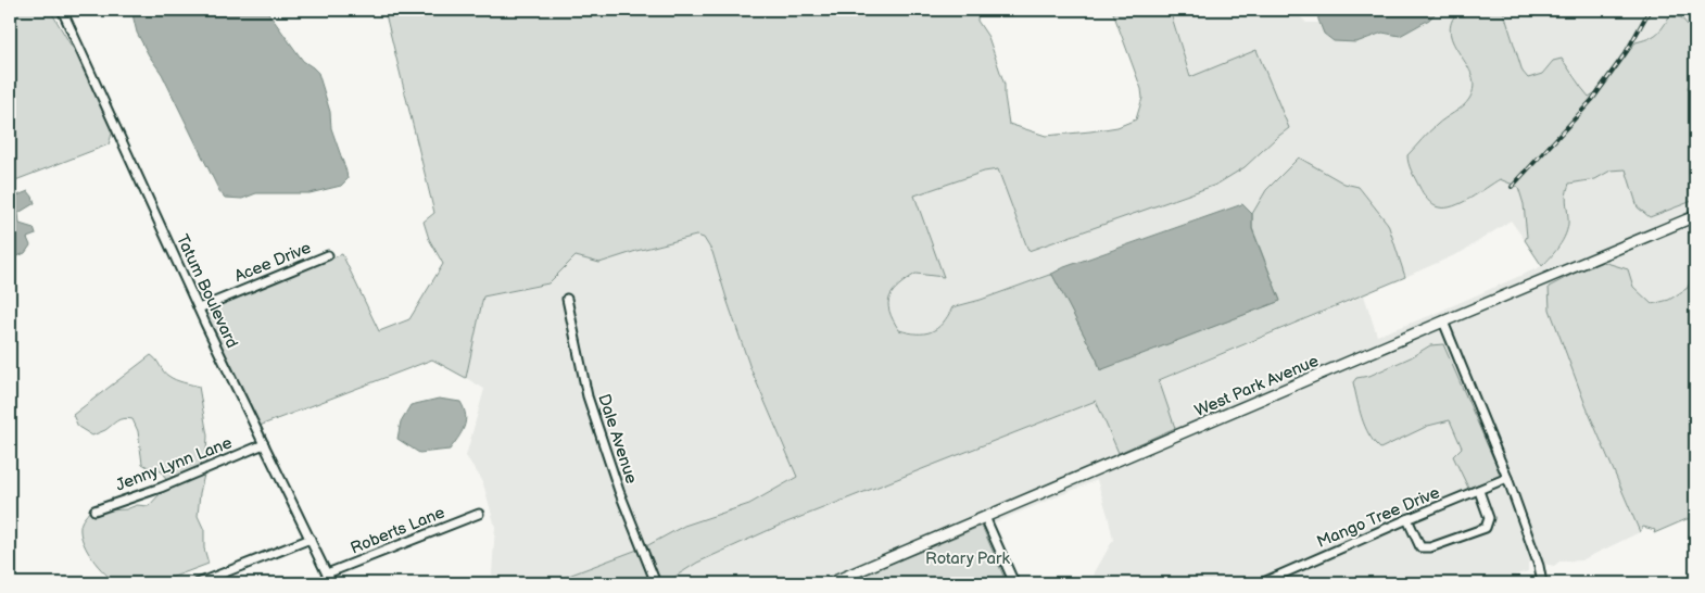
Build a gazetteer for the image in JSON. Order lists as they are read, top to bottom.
{
  "streets": {
    "street": [
      "Acee Drive",
      "Tatum Boulevard",
      "West Park Avenue",
      "Dale Avenue",
      "Jenny Lynn Lane",
      "Mango Tree Drive",
      "Roberts Lane"
    ]
  },
  "crossings": [
    ["Acee Drive", "Tatum Boulevard"],
    ["Tatum Boulevard", "Jenny Lynn Lane"],
    ["Tatum Boulevard", "Roberts Lane"]
  ],
  "parks": ["Rotary Park"]
}
